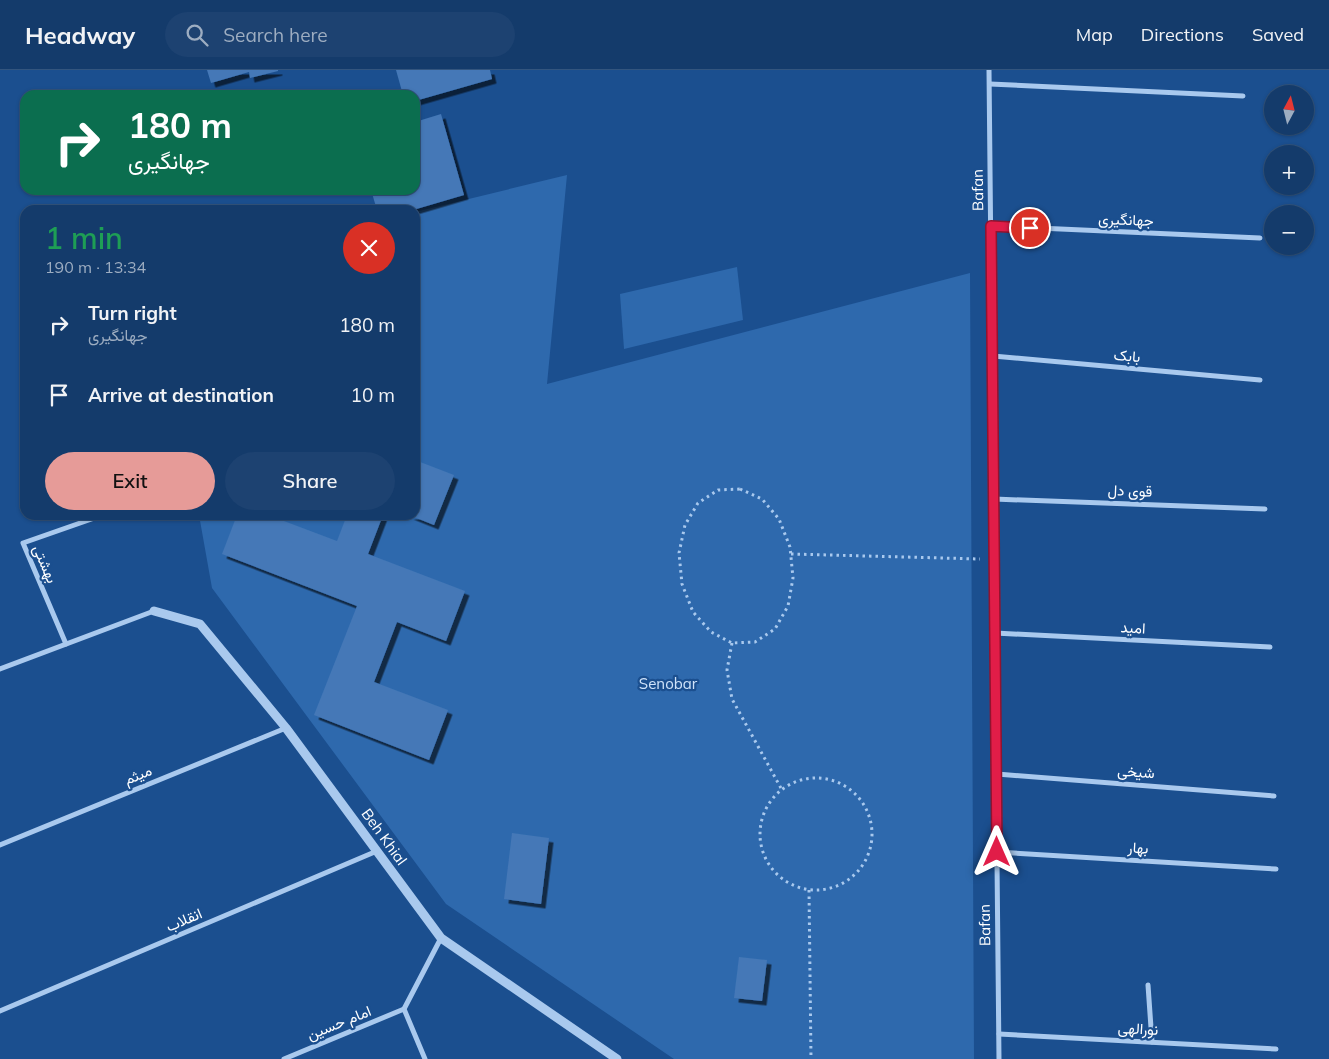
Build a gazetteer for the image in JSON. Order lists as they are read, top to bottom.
{
  "streets": {
    "street": [
      "Bafan",
      "جهانگیری",
      "بابک",
      "قوی دل",
      "بهشتی",
      "امید",
      "شیخی",
      "میثم",
      "Beh Khial",
      "بهار",
      "انقلاب",
      "امام حسین",
      "نورالهی"
    ]
  },
  "crossings": [
    ["Bafan", "جهانگیری"],
    ["Bafan", "بابک"],
    ["Bafan", "قوی دل"],
    ["Bafan", "امید"],
    ["Bafan", "شیخی"],
    ["Bafan", "بهار"],
    ["Bafan", "نورالهی"],
    ["میثم", "Beh Khial"],
    ["Beh Khial", "انقلاب"]
  ],
  "parks": ["Senobar"],
  "north": "top",
  "page": {
    "header": "Headway",
    "search": "Search here",
    "nav": ["Map", "Directions", "Saved"],
    "map_buttons": ["+", "−"],
    "turn": ["180 m", "جهانگیری"],
    "heading": ["1 min", "190 m · 13:34"],
    "list": [
      {
        "name": "Turn right",
        "note": "جهانگیری",
        "value": "180 m"
      },
      {
        "name": "Arrive at destination",
        "value": "10 m"
      }
    ],
    "buttons": ["Exit", "Share"]
  }
}
